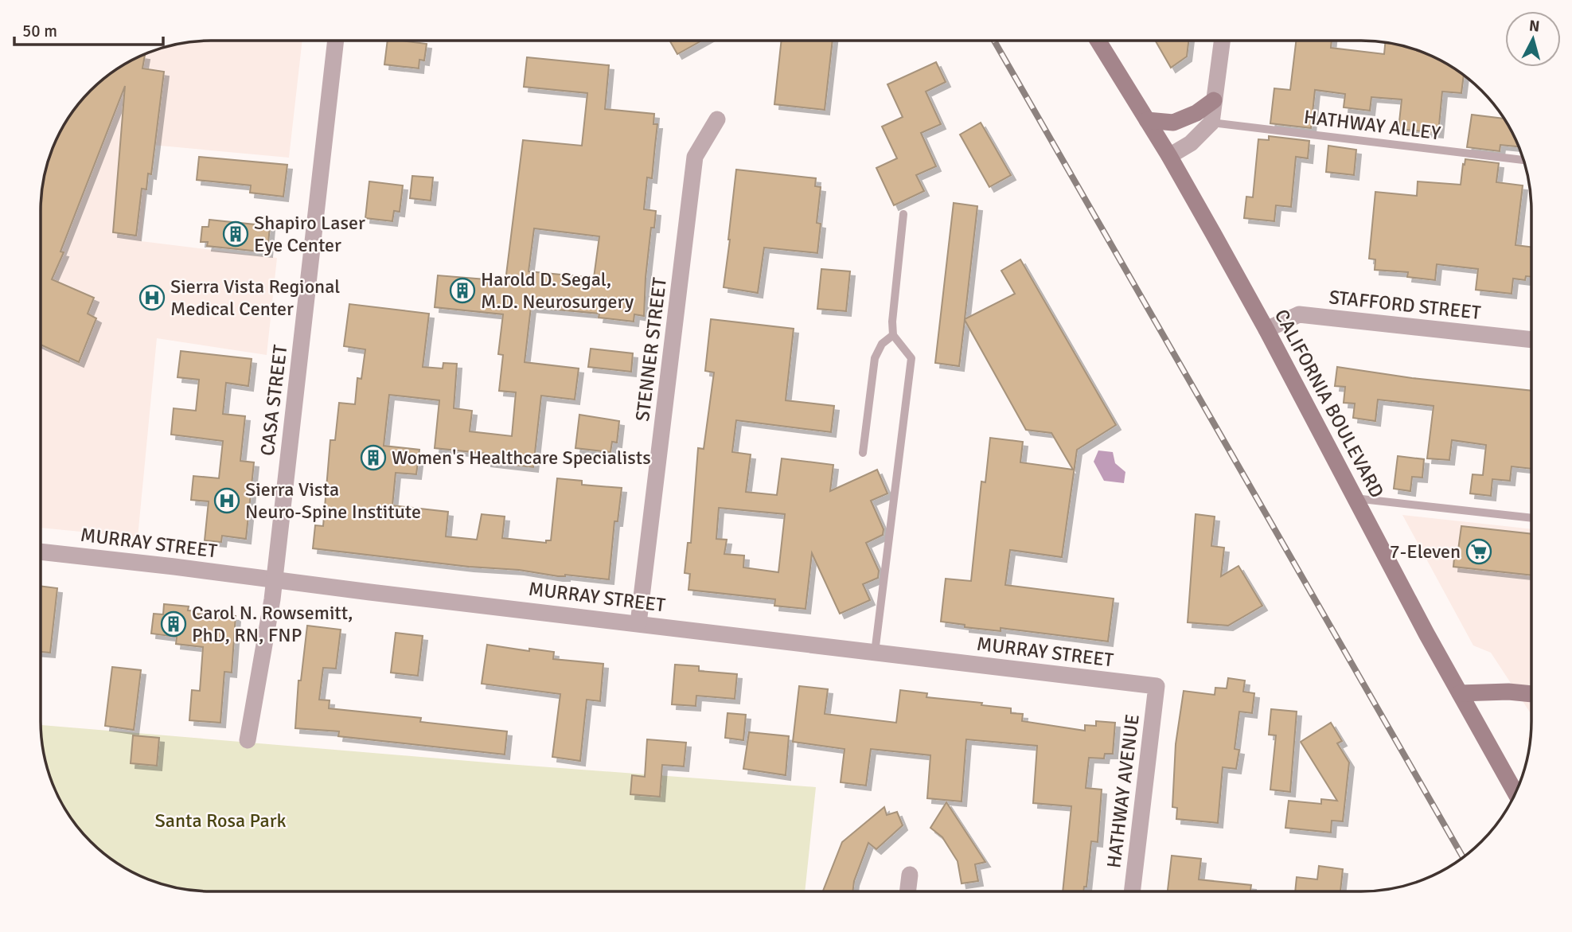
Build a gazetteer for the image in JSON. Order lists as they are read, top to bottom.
{
  "streets": {
    "street": [
      "STAFFORD STREET",
      "STENNER STREET",
      "CASA STREET",
      "CALIFORNIA BOULEVARD",
      "MURRAY STREET",
      "HATHWAY AVENUE"
    ],
    "lane": ["HATHWAY ALLEY"]
  },
  "crossings": [
    ["STAFFORD STREET", "CALIFORNIA BOULEVARD"],
    ["STENNER STREET", "MURRAY STREET"],
    ["CASA STREET", "MURRAY STREET"],
    ["MURRAY STREET", "HATHWAY AVENUE"]
  ],
  "parks": ["Santa Rosa Park"],
  "places": {
    "building": [
      "Shapiro Laser Eye Center",
      "Harold D. Segal, M.D. Neurosurgery",
      "Women's Healthcare Specialists",
      "Carol N. Rowsemitt, PhD, RN, FNP"
    ],
    "hospital": ["Sierra Vista Regional Medical Center", "Sierra Vista Neuro-Spine Institute"],
    "supermarket": ["7-Eleven"]
  },
  "scale_bar": "50 m",
  "north": "top"
}
